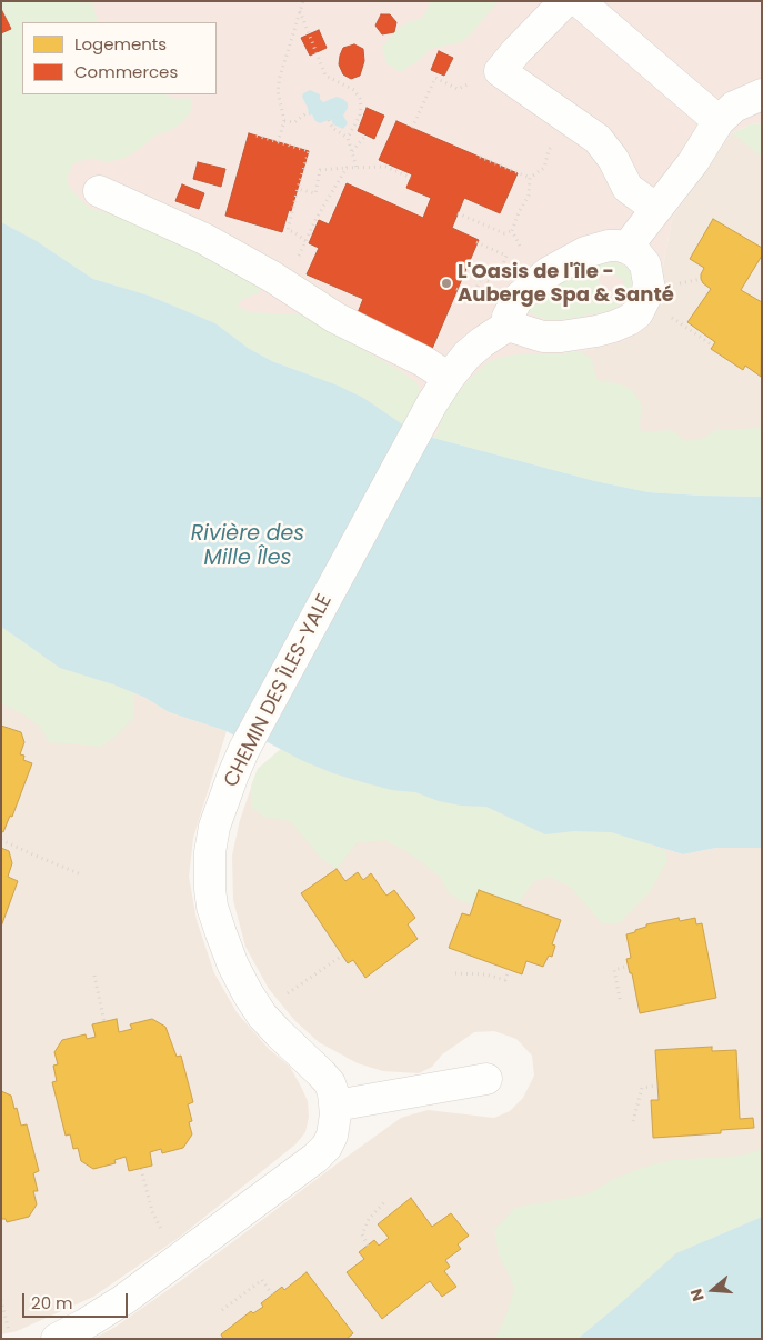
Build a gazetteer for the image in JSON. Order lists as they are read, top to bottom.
{
  "streets": {
    "street": ["CHEMIN DES ÎLES-YALE"]
  },
  "water": ["Rivière des Mille Îles"],
  "places": ["L'Oasis de l'île - Auberge Spa & Santé"],
  "legend": ["Logements", "Commerces"],
  "scale_bar": "20 m",
  "north": "left"
}
